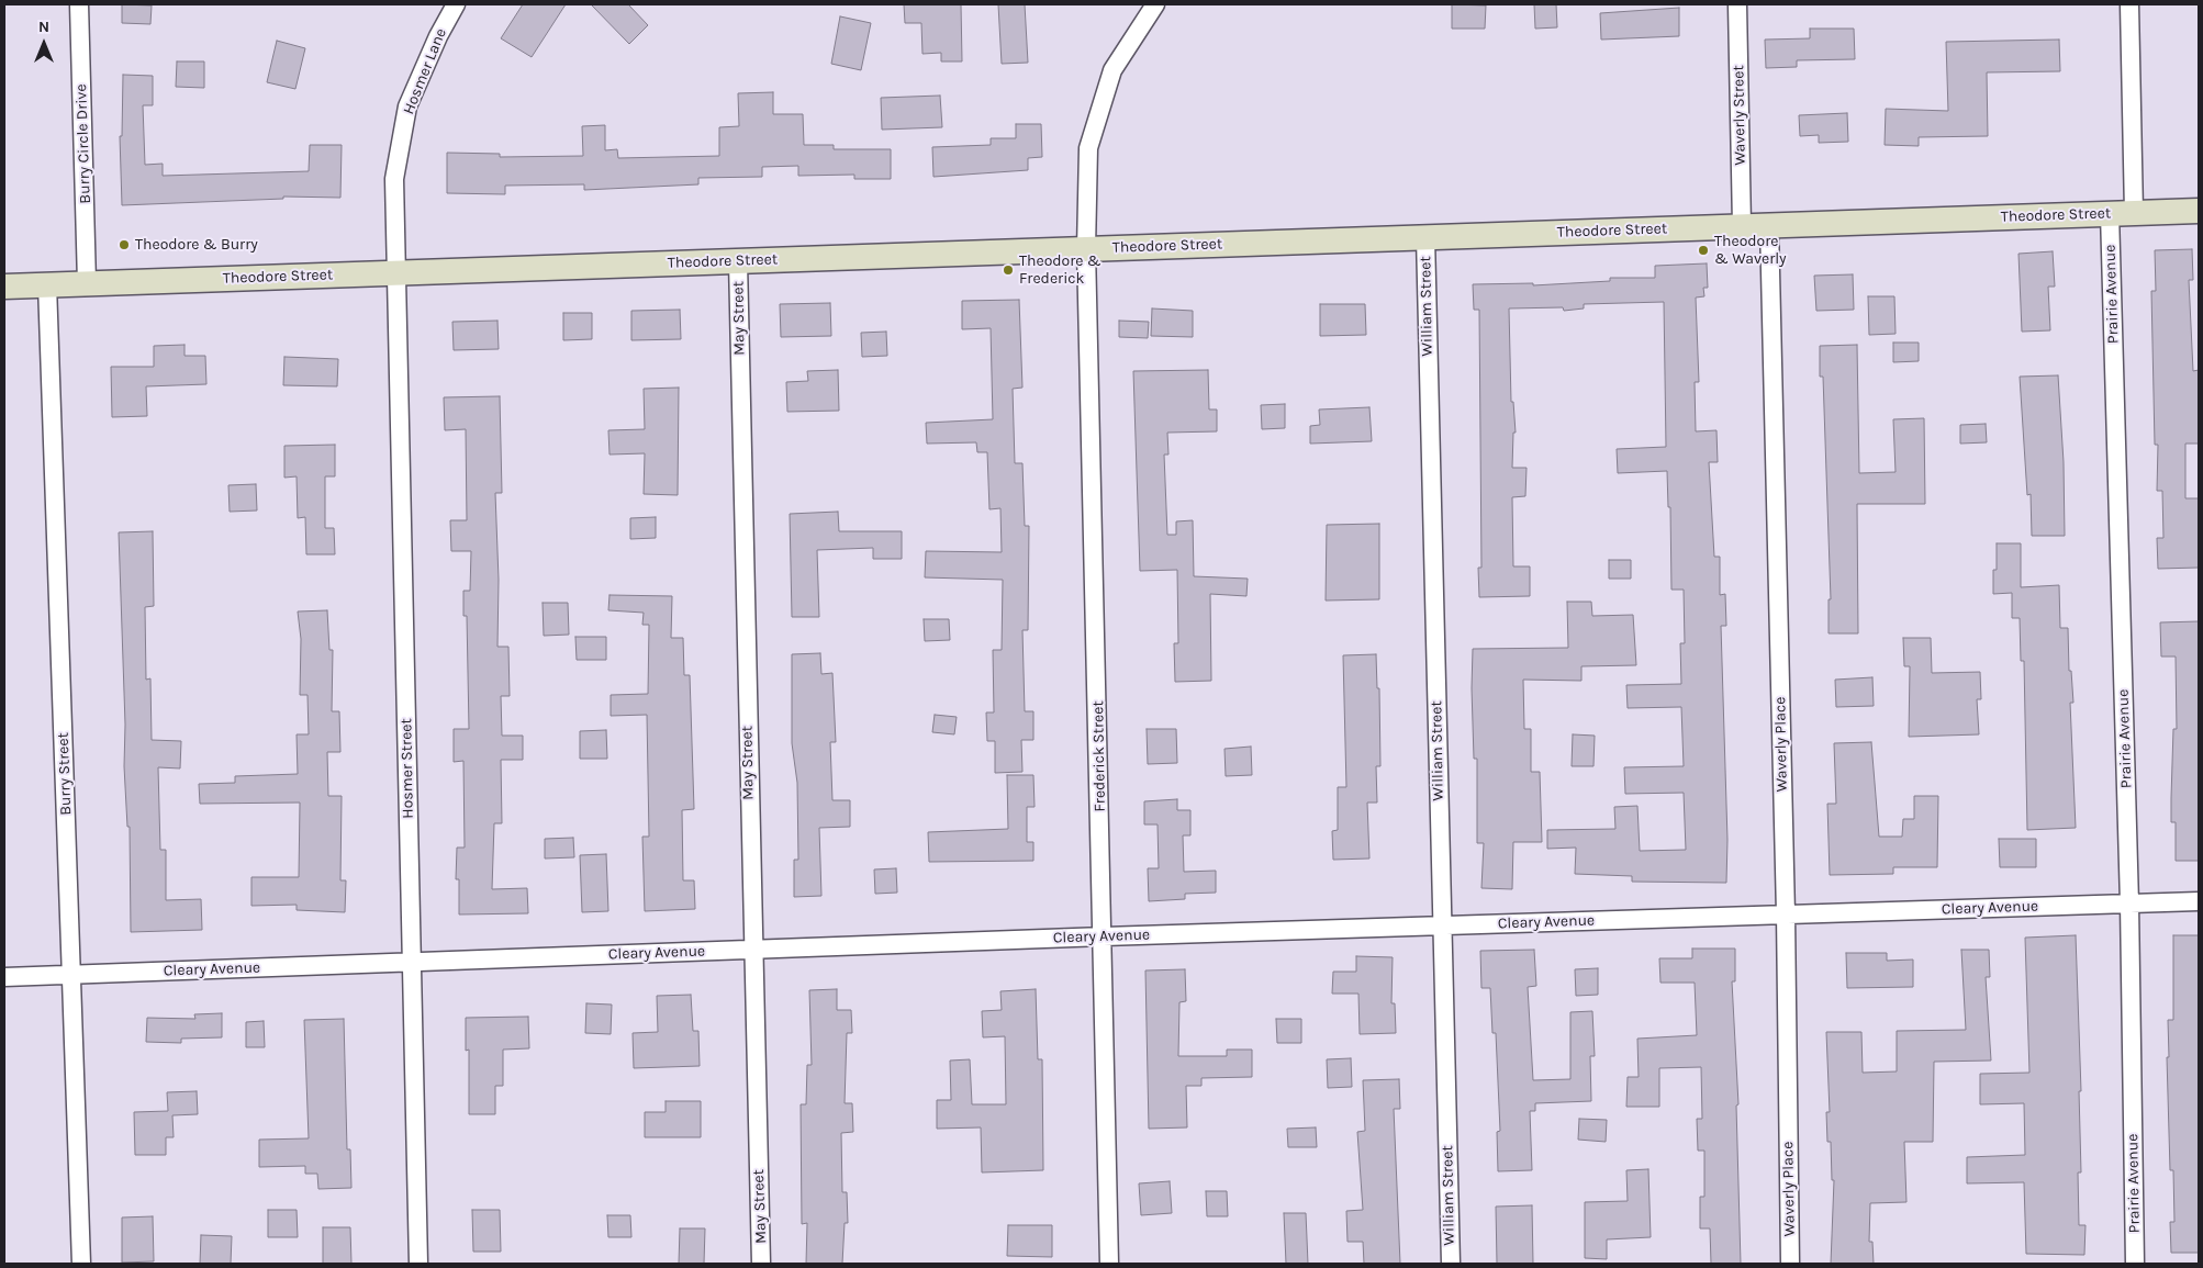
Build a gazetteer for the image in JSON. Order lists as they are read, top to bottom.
{
  "streets": {
    "main road": ["Theodore Street"],
    "street": [
      "Hosmer Lane",
      "Waverly Street",
      "Burry Circle Drive",
      "Prairie Avenue",
      "William Street",
      "May Street",
      "Waverly Place",
      "Frederick Street",
      "Hosmer Street",
      "Burry Street",
      "Cleary Avenue"
    ]
  },
  "crossings": [
    ["Hosmer Lane", "Theodore Street"],
    ["Hosmer Lane", "Hosmer Street"],
    ["Waverly Street", "Theodore Street"],
    ["Burry Circle Drive", "Theodore Street"],
    ["Theodore Street", "Prairie Avenue"],
    ["Theodore Street", "William Street"],
    ["Theodore Street", "May Street"],
    ["Theodore Street", "Waverly Place"],
    ["Theodore Street", "Frederick Street"],
    ["Theodore Street", "Hosmer Street"],
    ["Theodore Street", "Burry Street"],
    ["Prairie Avenue", "Cleary Avenue"],
    ["William Street", "Cleary Avenue"],
    ["May Street", "Cleary Avenue"],
    ["Waverly Place", "Cleary Avenue"],
    ["Frederick Street", "Cleary Avenue"],
    ["Hosmer Street", "Cleary Avenue"],
    ["Burry Street", "Cleary Avenue"]
  ],
  "places": ["Theodore & Burry", "Theodore & Waverly", "Theodore & Frederick"],
  "north": "top"
}
